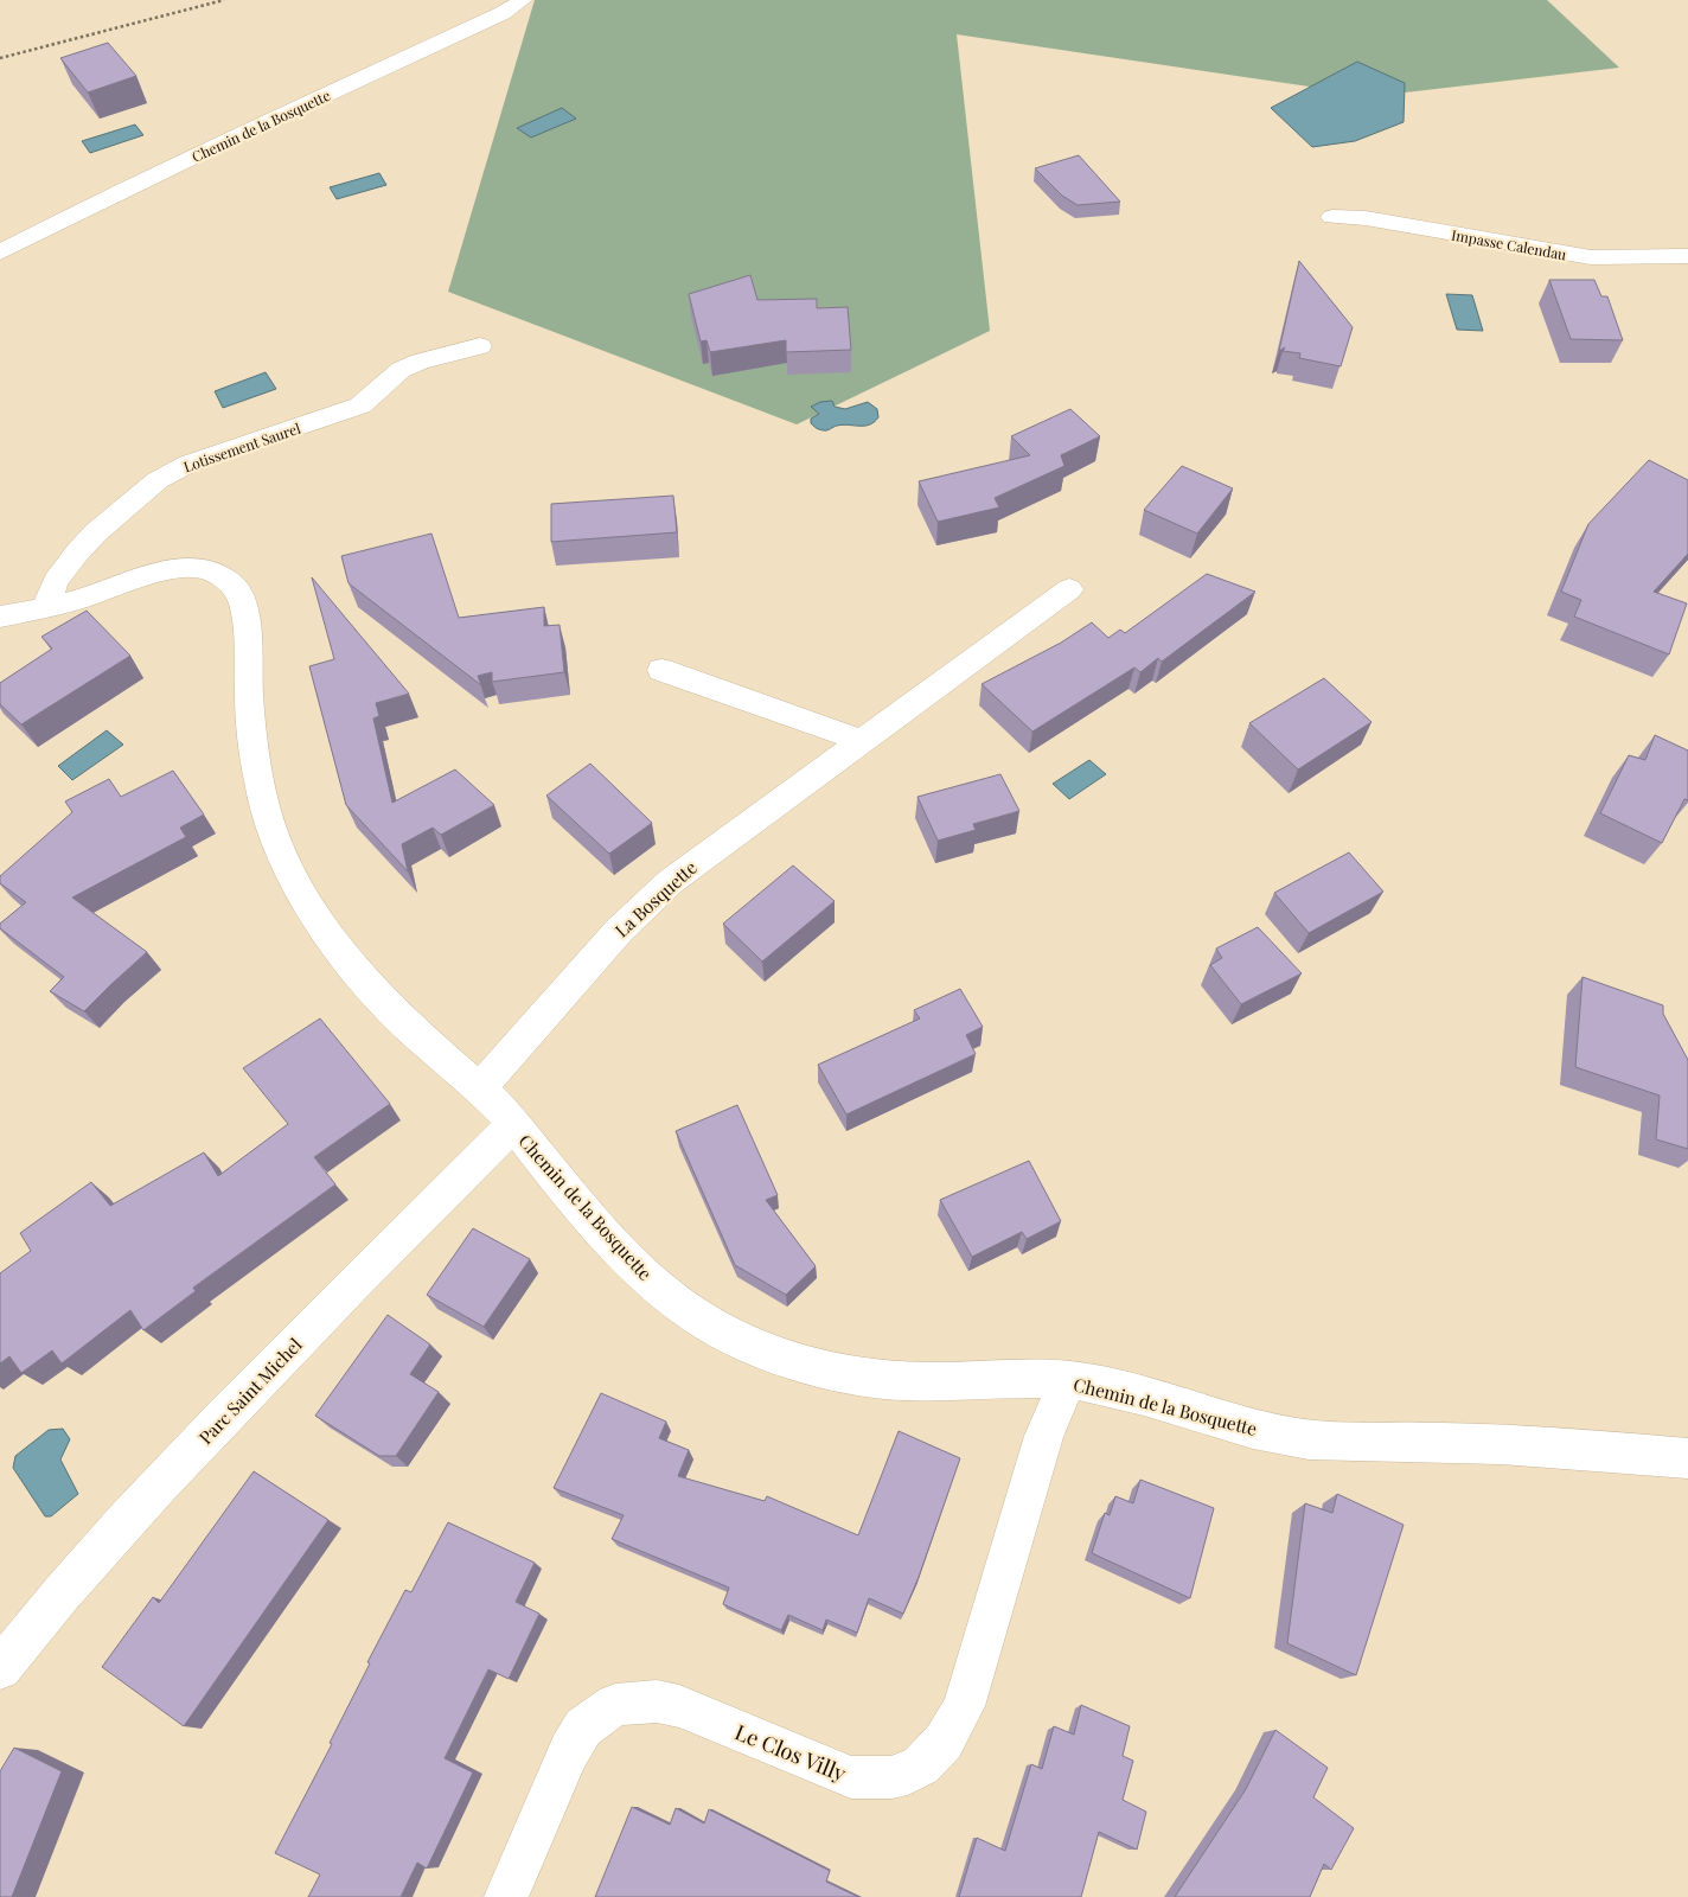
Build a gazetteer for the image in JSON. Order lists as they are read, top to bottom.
{
  "streets": {
    "street": [
      "Chemin de la Bosquette",
      "Impasse Calendau",
      "Lotissement Saurel",
      "La Bosquette",
      "Parc Saint Michel",
      "Le Clos Villy"
    ]
  },
  "crossings": [
    ["Chemin de la Bosquette", "Lotissement Saurel"],
    ["Chemin de la Bosquette", "La Bosquette"],
    ["Chemin de la Bosquette", "Parc Saint Michel"],
    ["Chemin de la Bosquette", "Le Clos Villy"]
  ]
}
